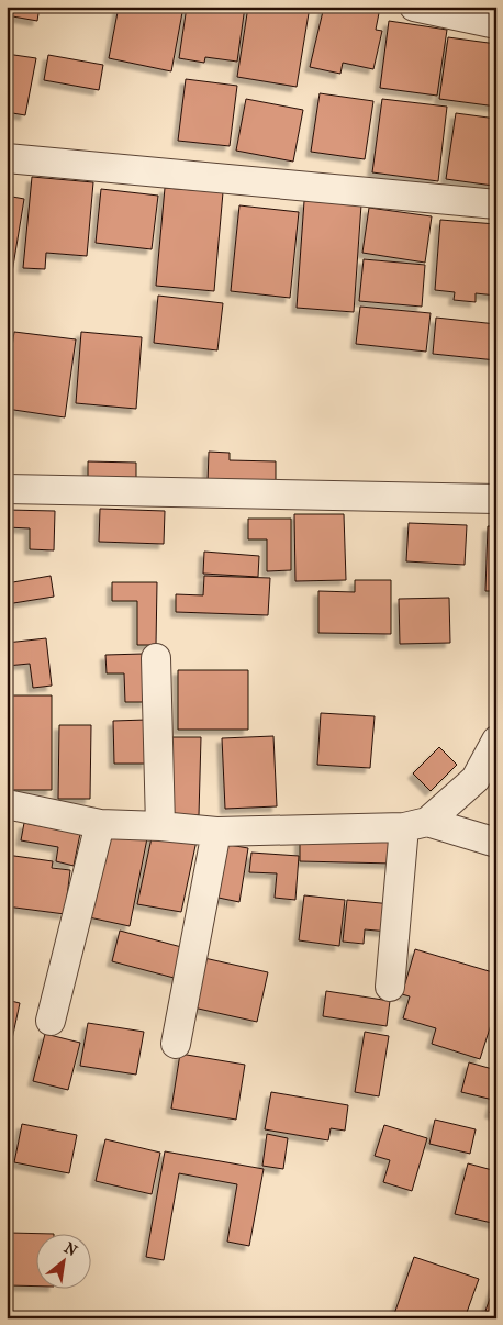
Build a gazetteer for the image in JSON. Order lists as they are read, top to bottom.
{
  "north": "top right"
}
